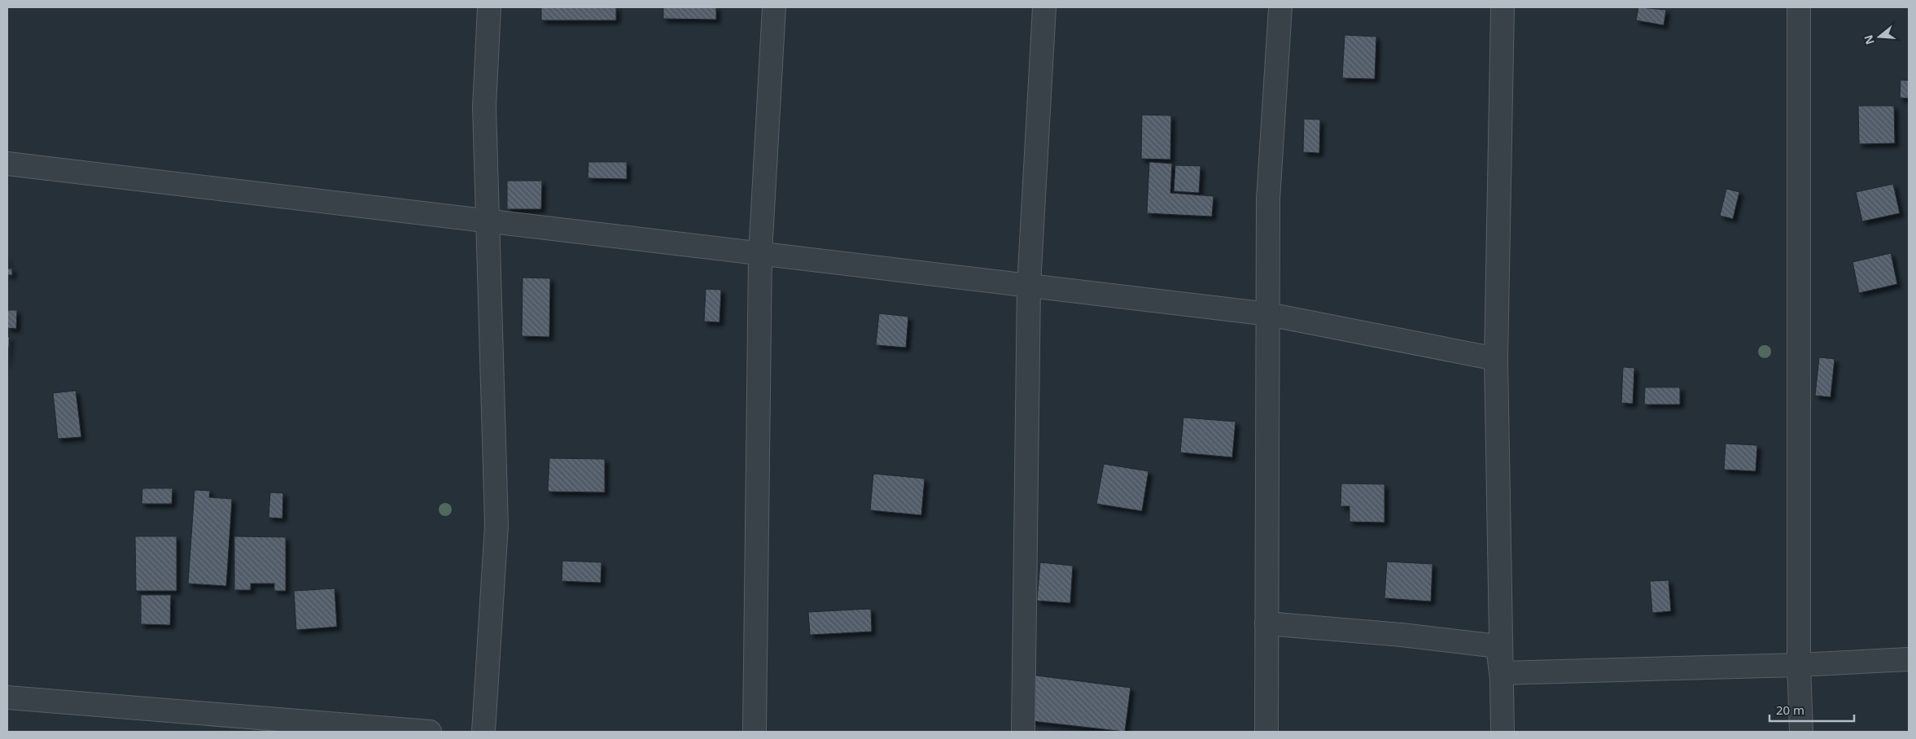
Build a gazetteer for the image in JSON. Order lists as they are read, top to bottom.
{
  "scale_bar": "20 m",
  "north": "left"
}
